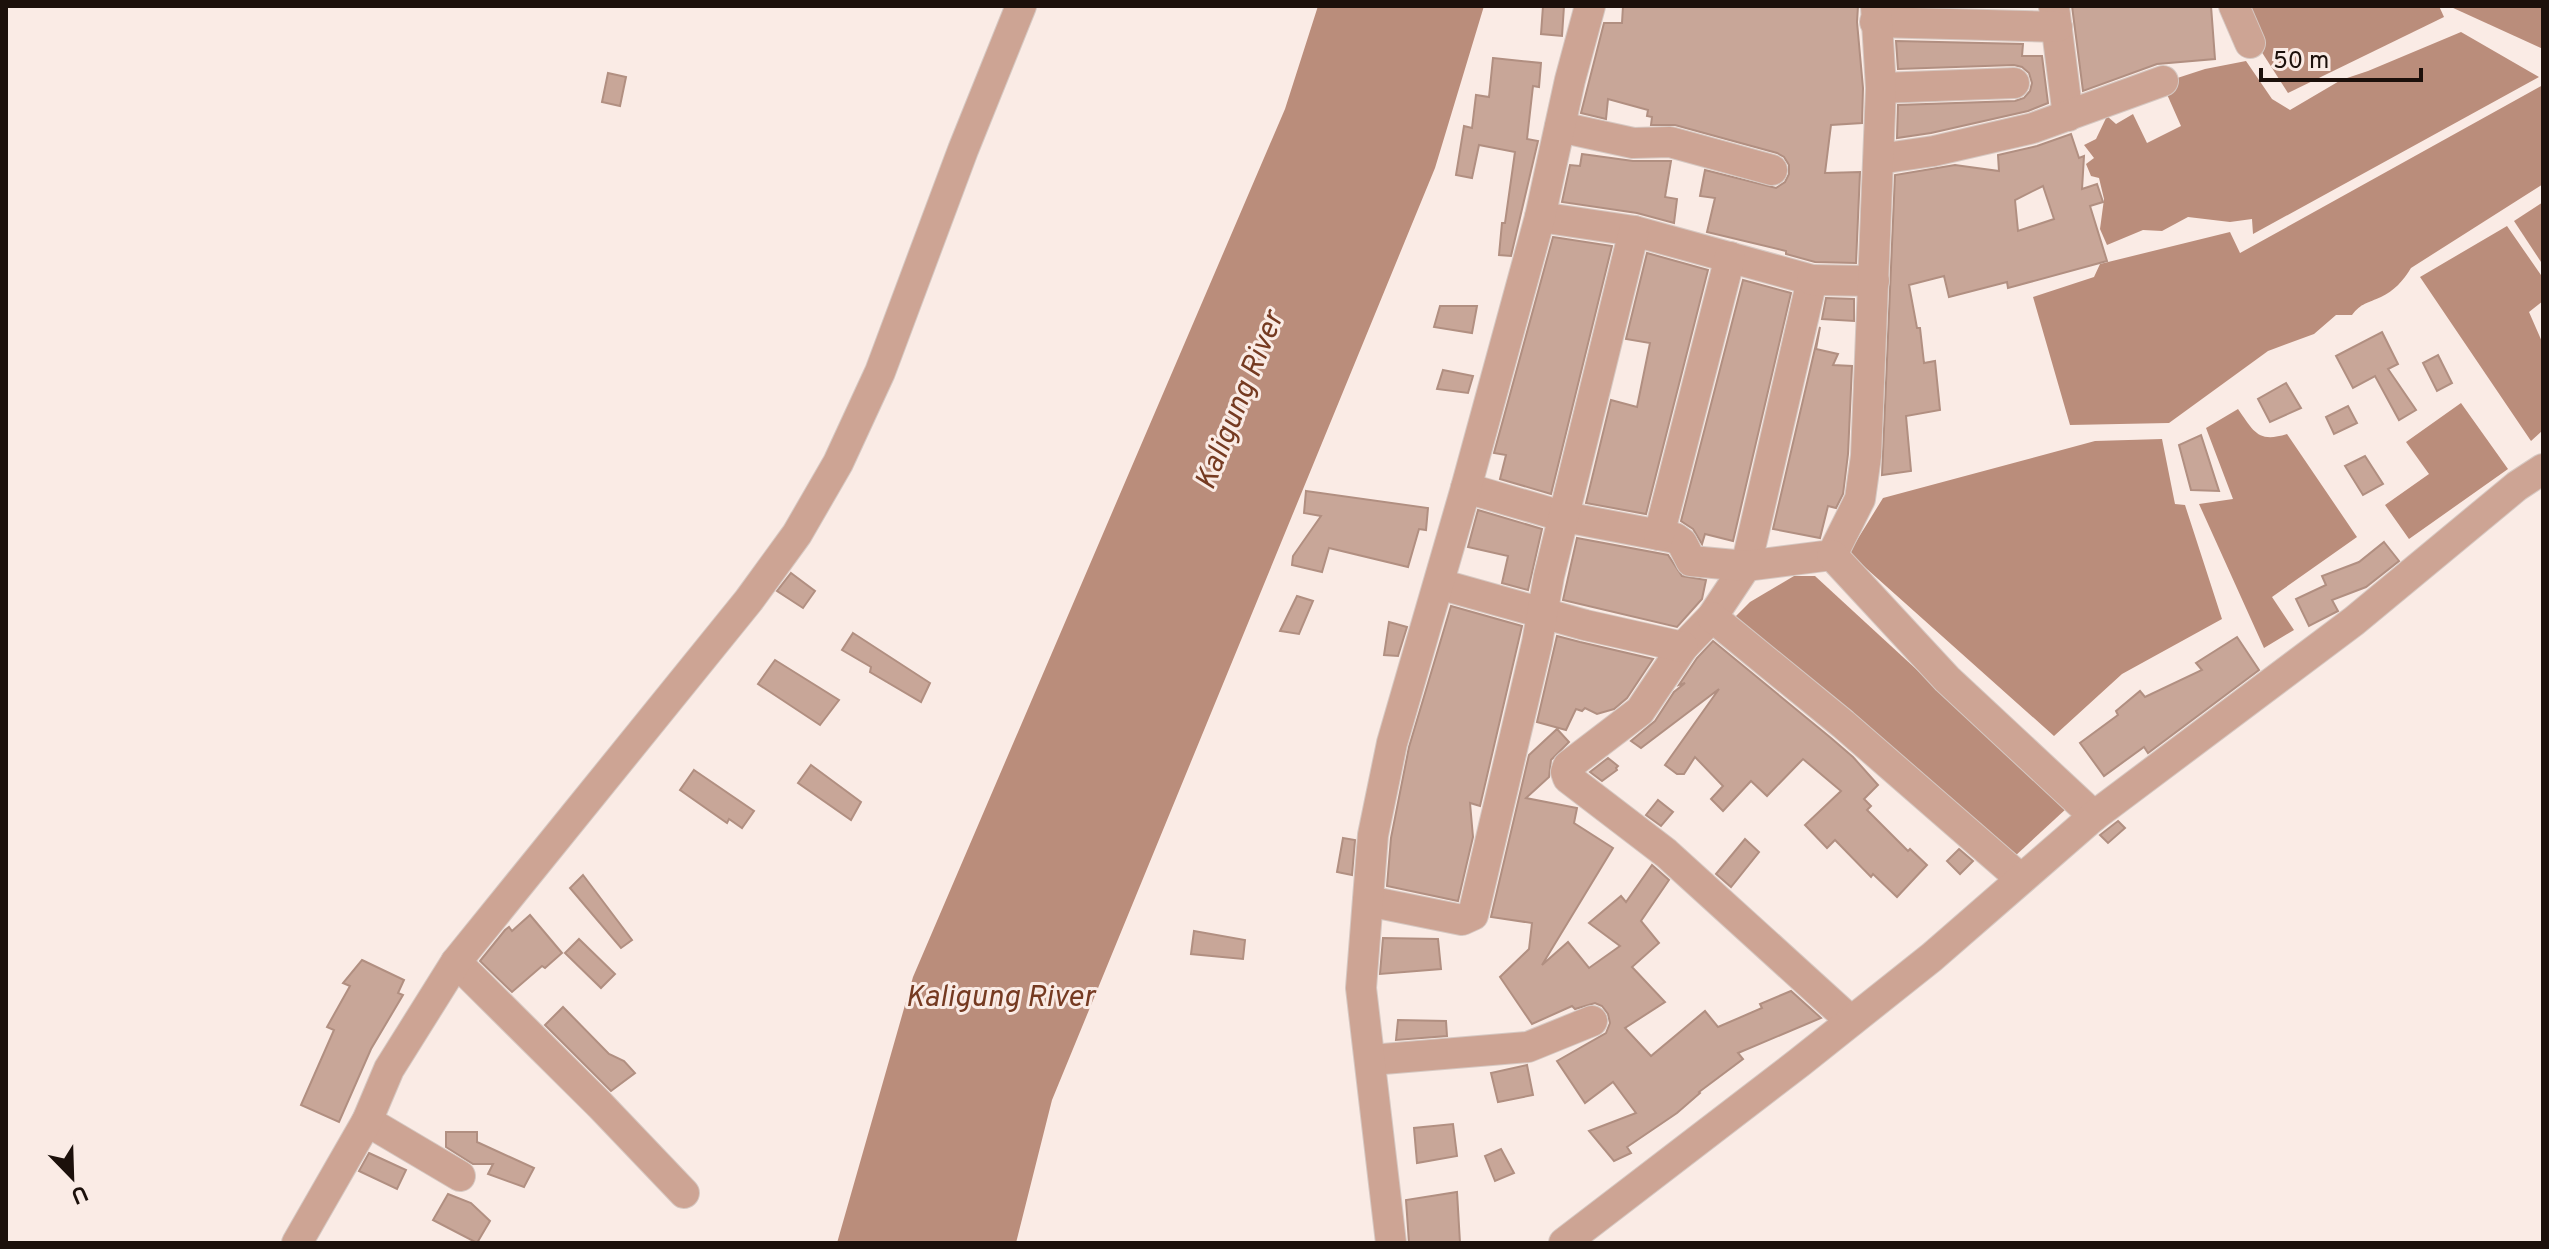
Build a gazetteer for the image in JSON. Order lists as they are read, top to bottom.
{
  "water": ["Kaligung River"],
  "scale_bar": "50 m",
  "north": "bottom right"
}
